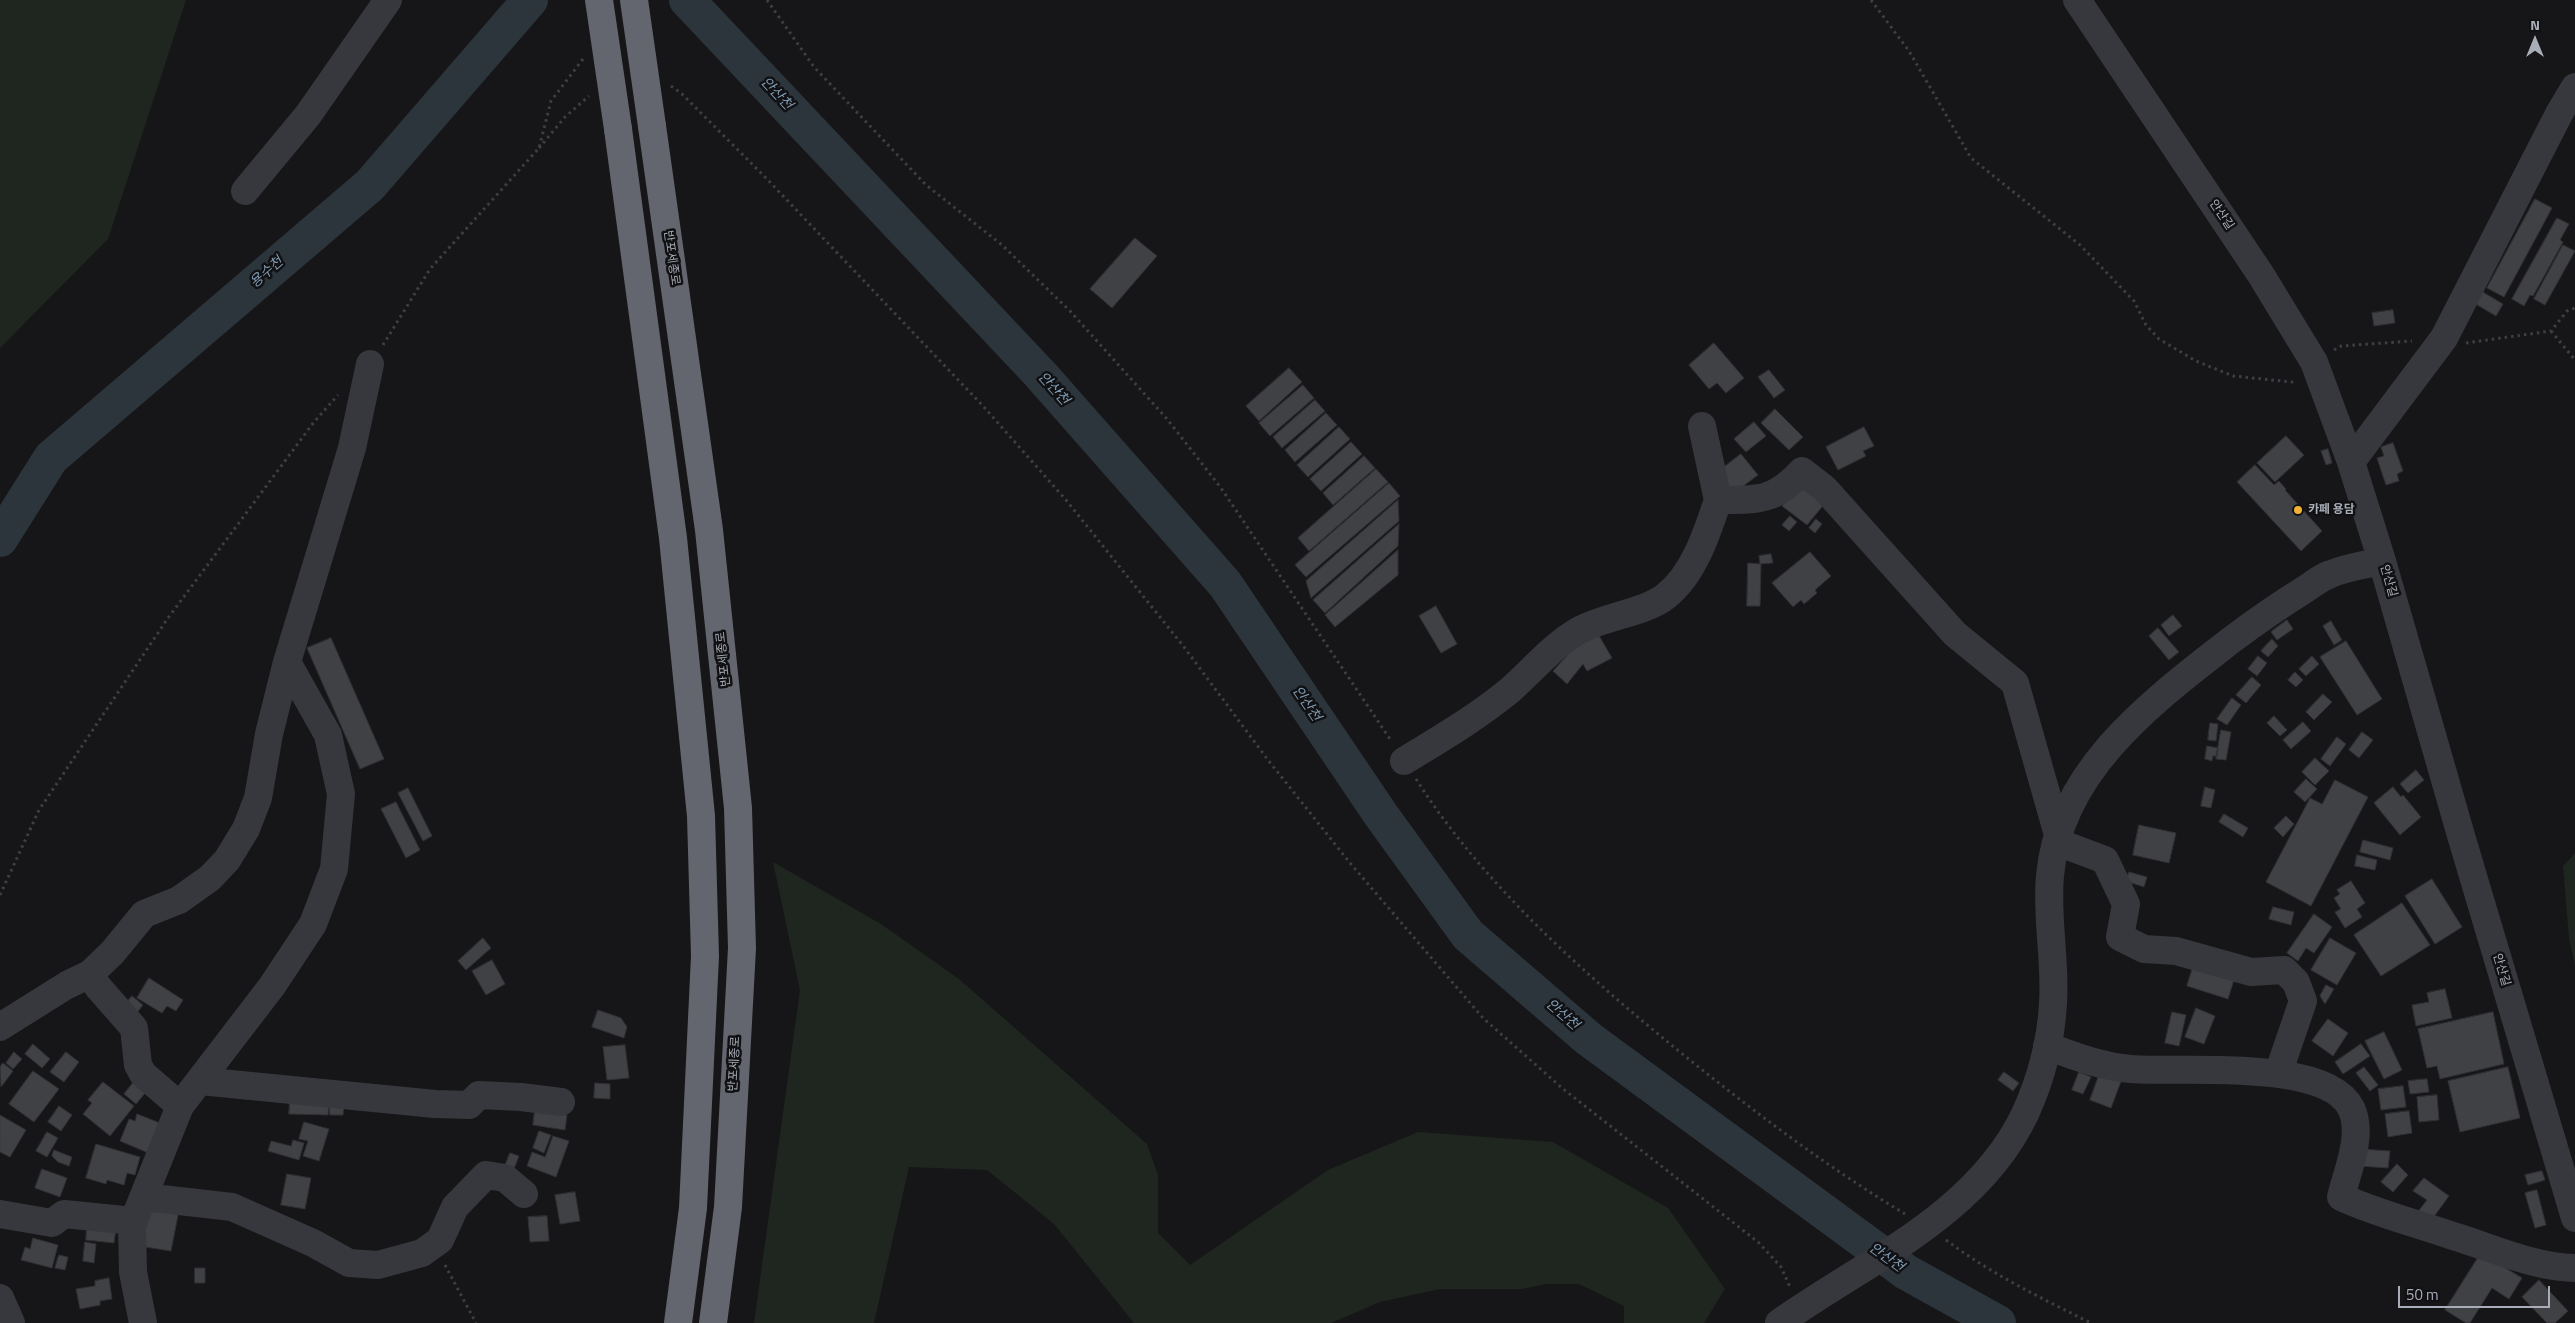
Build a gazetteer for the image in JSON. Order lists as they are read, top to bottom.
{
  "streets": {
    "highway": ["반포세종로"],
    "street": ["안산길"]
  },
  "water": ["안산천", "용수천"],
  "places": ["카페 용담"],
  "scale_bar": "50 m",
  "north": "top"
}
